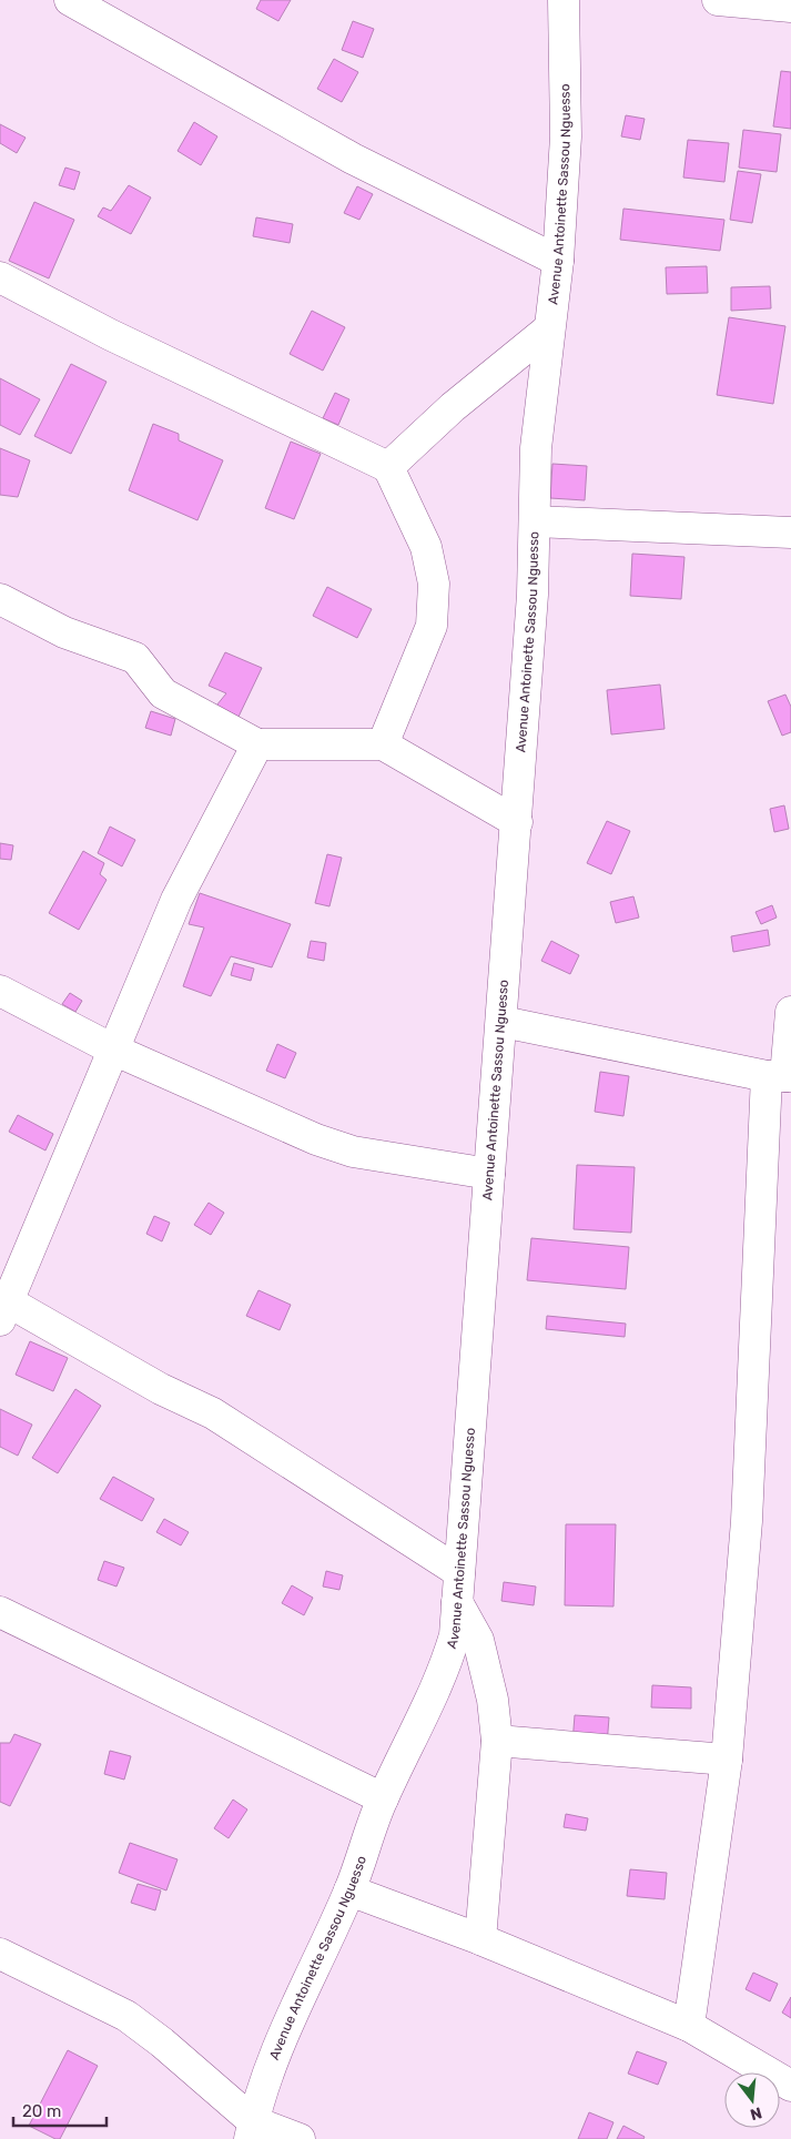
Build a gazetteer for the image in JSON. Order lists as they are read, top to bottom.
{
  "streets": {
    "street": ["Avenue Antoinette Sassou Nguesso"]
  },
  "scale_bar": "20 m",
  "north": "bottom"
}
